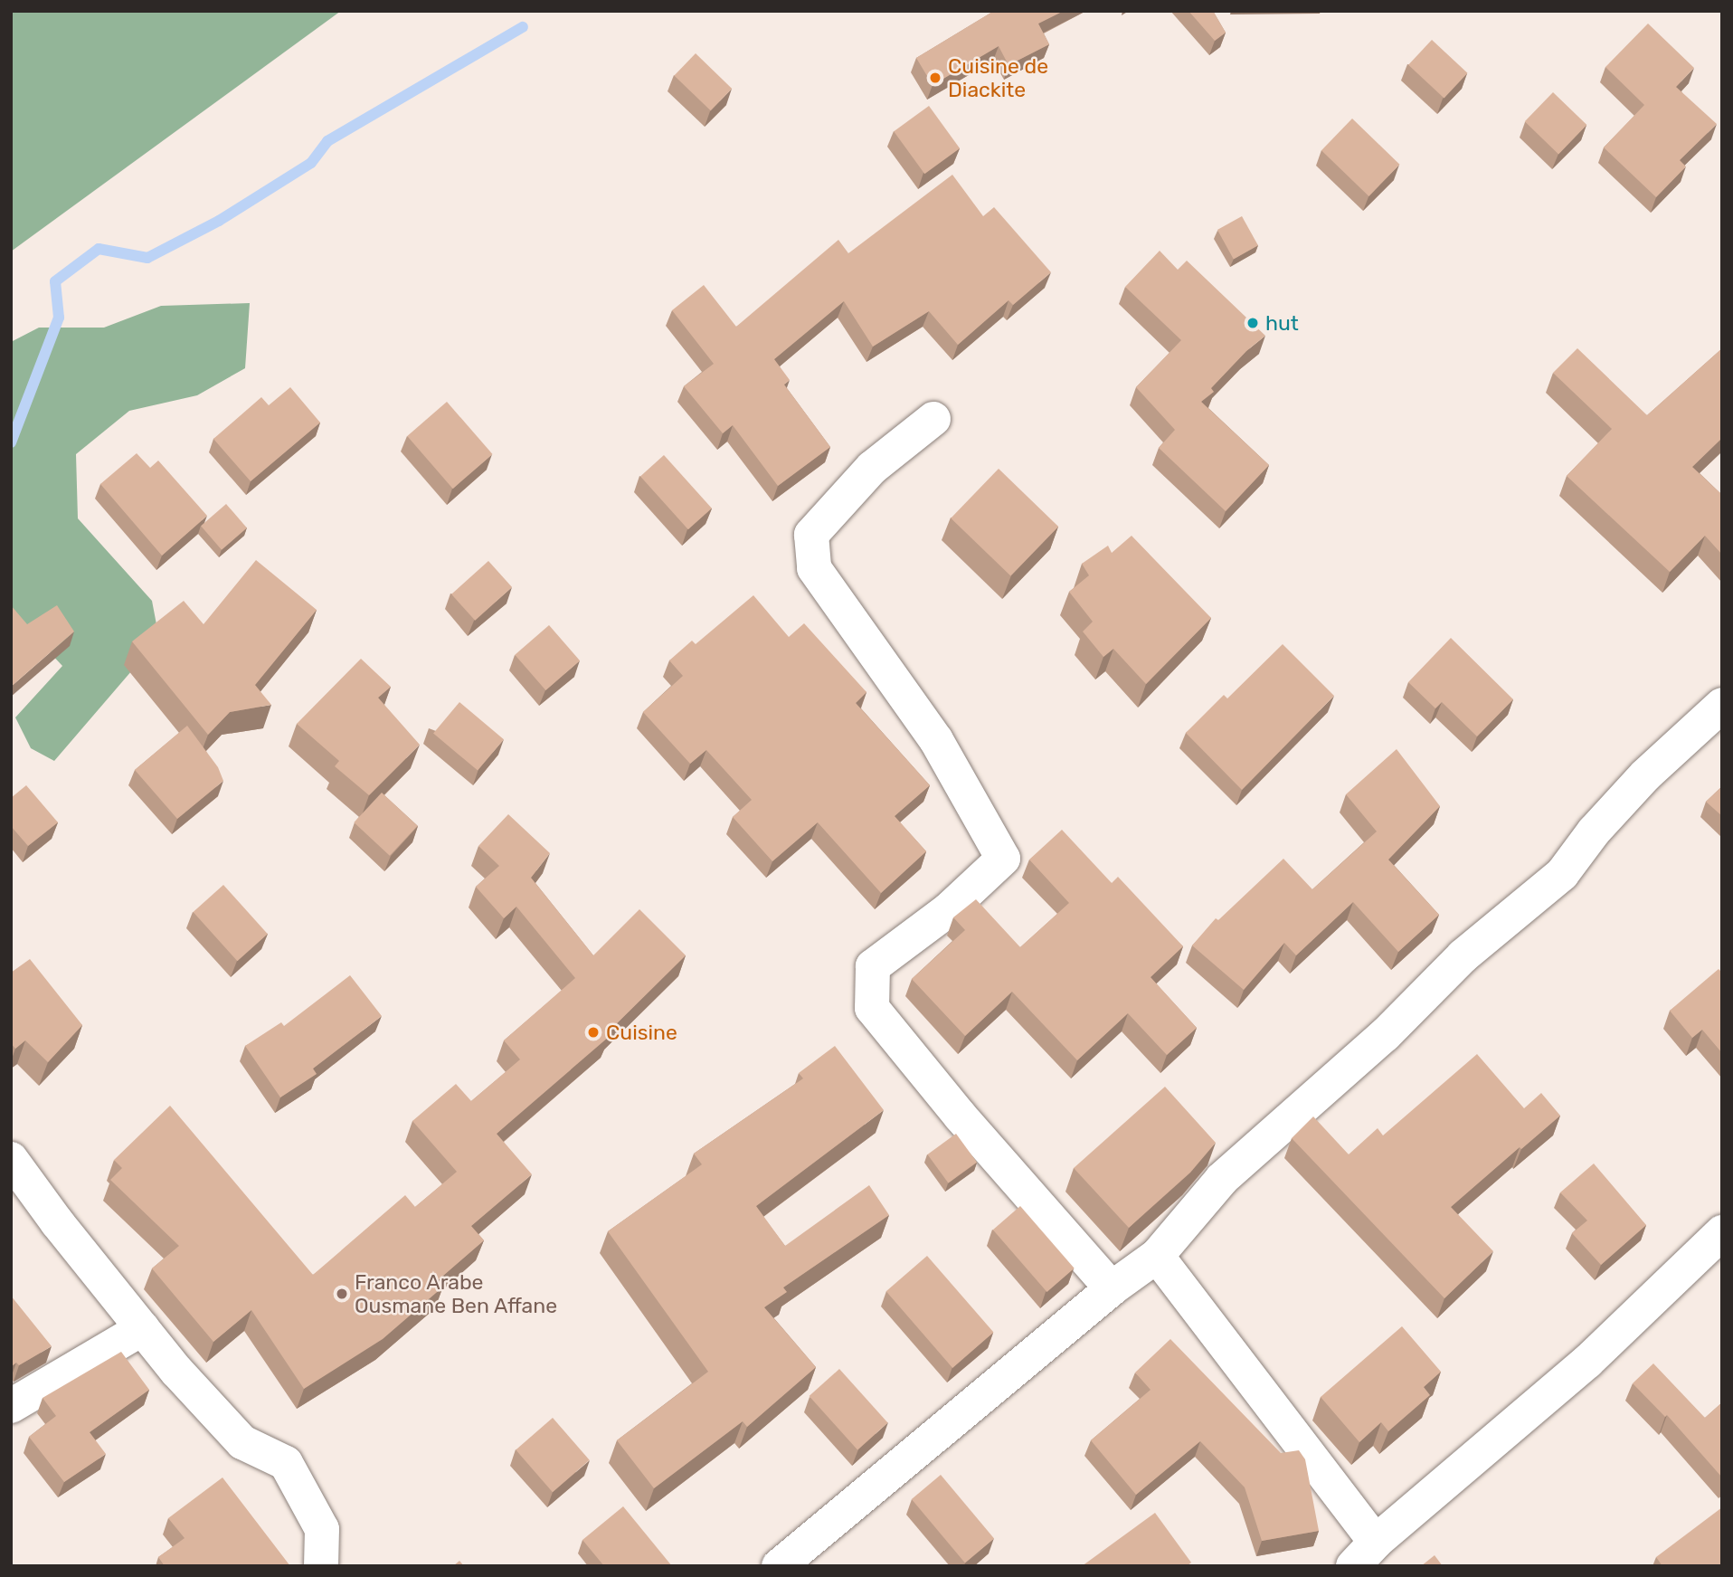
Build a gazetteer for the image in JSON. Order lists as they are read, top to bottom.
{
  "places": [
    "Cuisine de Diackite",
    "hut",
    "Cuisine",
    "Franco Arabe Ousmane Ben Affane"
  ]
}
